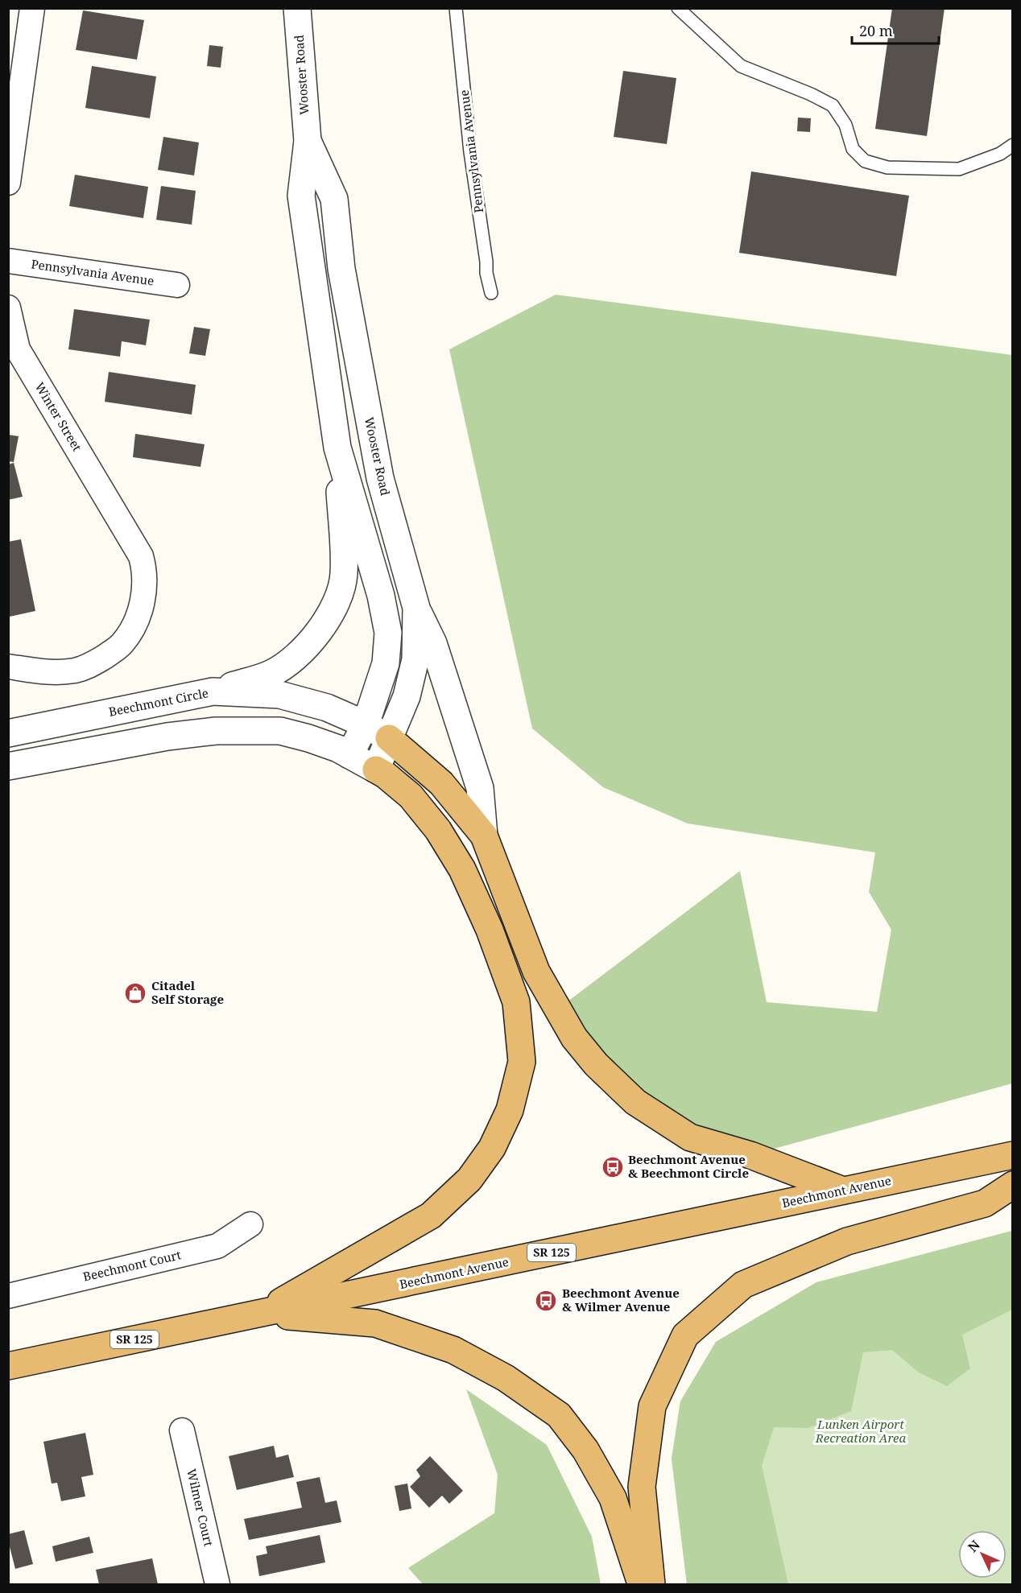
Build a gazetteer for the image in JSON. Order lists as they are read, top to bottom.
{
  "streets": {
    "highway": ["Beechmont Avenue", "SR 125"],
    "street": [
      "Wooster Road",
      "Pennsylvania Avenue",
      "Winter Street",
      "Beechmont Circle",
      "Beechmont Court",
      "Wilmer Court"
    ]
  },
  "crossings": [
    ["Wooster Road", "Beechmont Circle"]
  ],
  "parks": ["Lunken Airport Recreation Area"],
  "places": {
    "shop": ["Citadel Self Storage"],
    "bus stop": ["Beechmont Avenue & Beechmont Circle", "Beechmont Avenue & Wilmer Avenue"]
  },
  "scale_bar": "20 m",
  "north": "top left"
}
